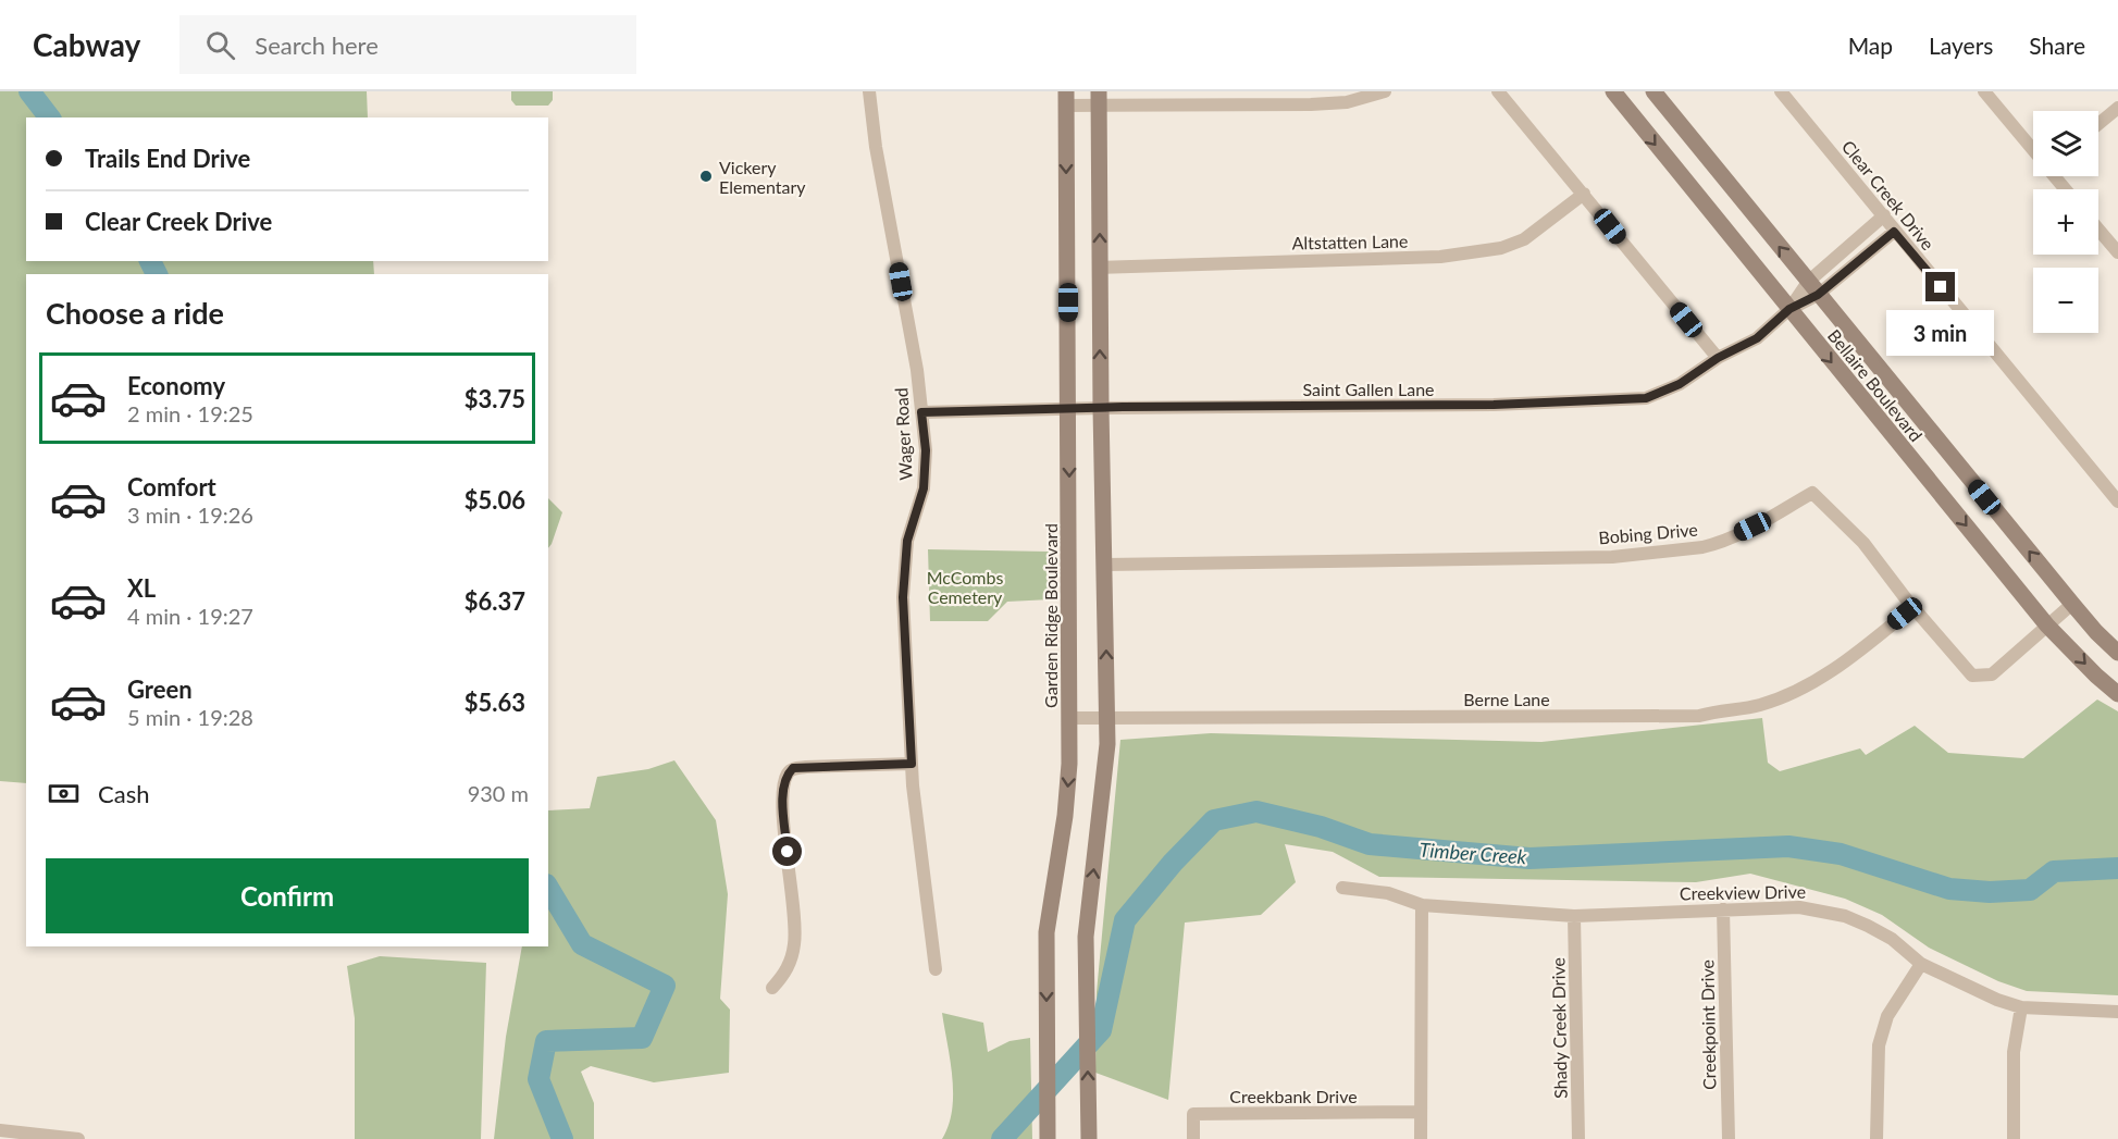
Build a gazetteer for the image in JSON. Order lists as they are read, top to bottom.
{
  "streets": {
    "main road": ["Bellaire Boulevard", "Garden Ridge Boulevard"],
    "street": [
      "Clear Creek Drive",
      "Altstatten Lane",
      "Saint Gallen Lane",
      "Wager Road",
      "Bobing Drive",
      "Berne Lane",
      "Creekview Drive",
      "Creekpoint Drive",
      "Shady Creek Drive",
      "Creekbank Drive"
    ]
  },
  "crossings": [
    ["Bellaire Boulevard", "Saint Gallen Lane"],
    ["Bellaire Boulevard", "Bobing Drive"],
    ["Saint Gallen Lane", "Wager Road"],
    ["Saint Gallen Lane", "Garden Ridge Boulevard"],
    ["Bobing Drive", "Berne Lane"],
    ["Garden Ridge Boulevard", "Berne Lane"],
    ["Creekview Drive", "Creekpoint Drive"],
    ["Creekview Drive", "Shady Creek Drive"]
  ],
  "water": ["Timber Creek"],
  "parks": ["McCombs Cemetery"],
  "places": ["Vickery Elementary"],
  "page": {
    "header": "Cabway",
    "search": "Search here",
    "nav": ["Map", "Layers", "Share"],
    "map_buttons": ["+", "−"],
    "banner": ["Trails End Drive", "Clear Creek Drive"],
    "heading": "Choose a ride",
    "bubble": "3 min",
    "list": [
      {
        "name": "Economy",
        "note": "2 min · 19:25",
        "value": "$3.75"
      },
      {
        "name": "Comfort",
        "note": "3 min · 19:26",
        "value": "$5.06"
      },
      {
        "name": "XL",
        "note": "4 min · 19:27",
        "value": "$6.37"
      },
      {
        "name": "Green",
        "note": "5 min · 19:28",
        "value": "$5.63"
      }
    ],
    "pay": ["Cash", "930 m"],
    "buttons": "Confirm"
  }
}
